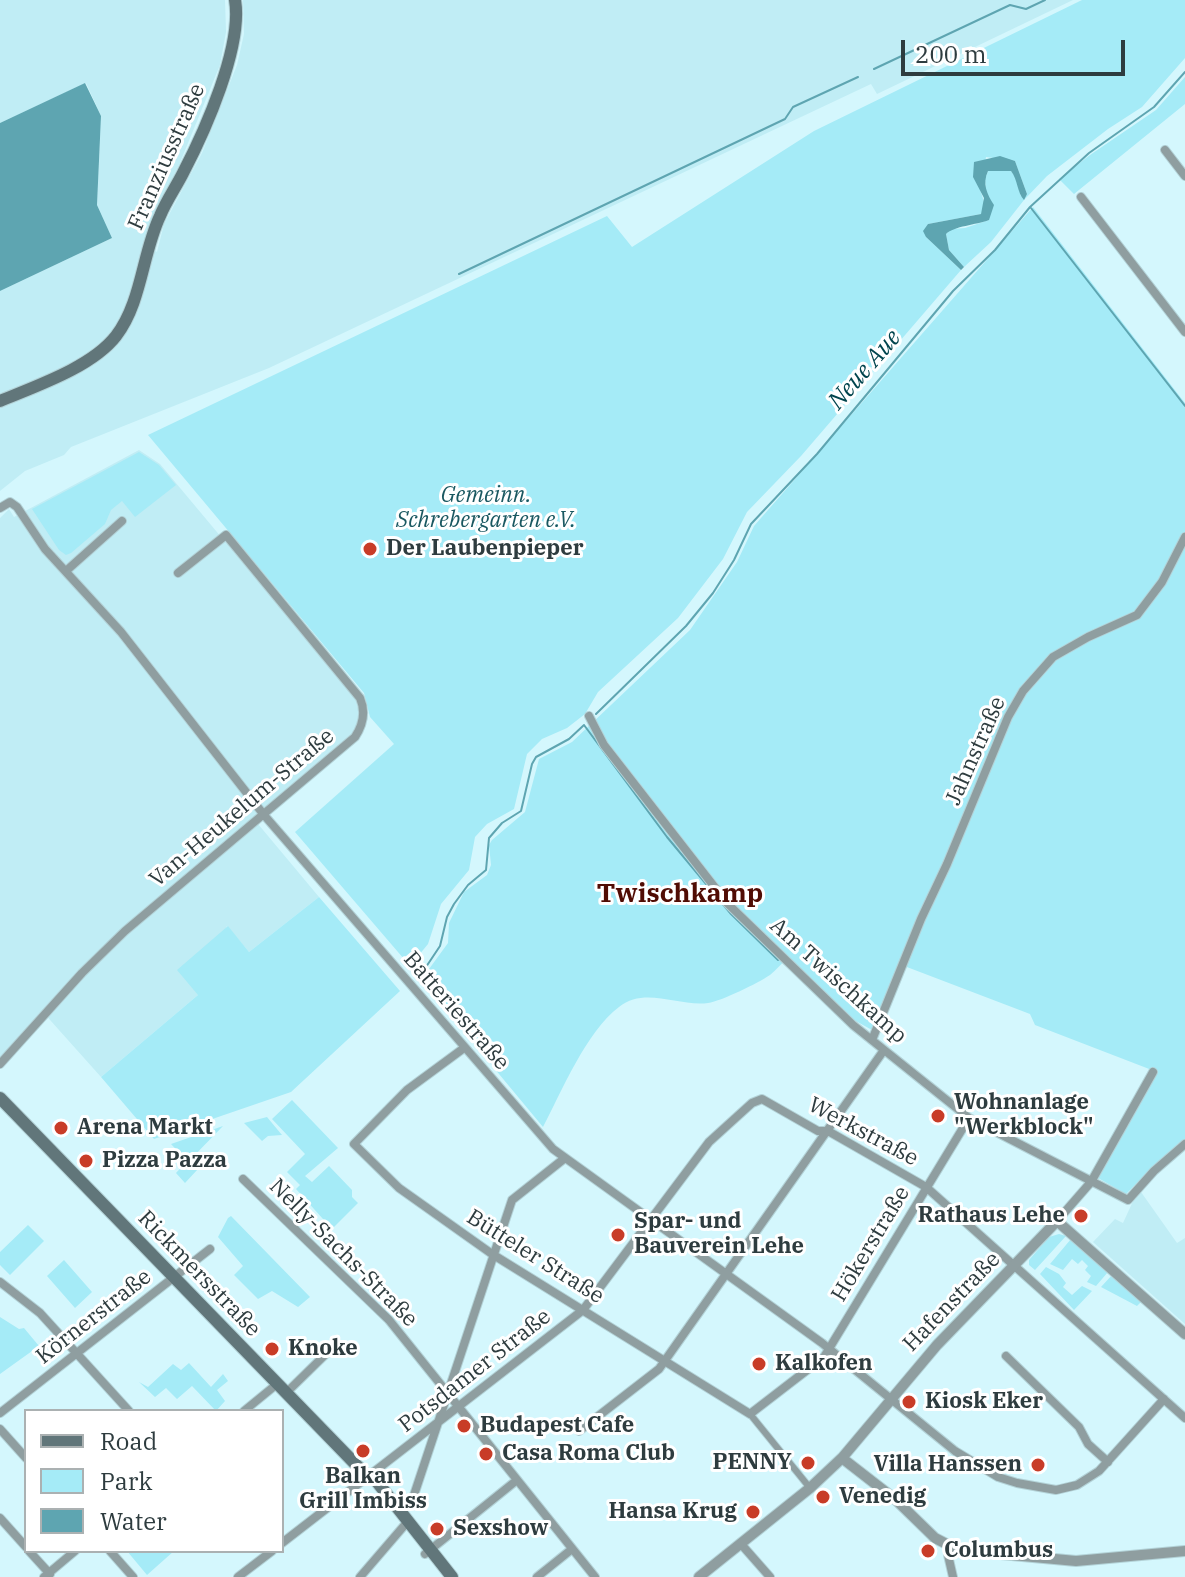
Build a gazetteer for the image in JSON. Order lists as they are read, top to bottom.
{
  "streets": {
    "main road": ["Franziusstraße", "Rickmersstraße"],
    "street": [
      "Jahnstraße",
      "Van-Heukelum-Straße",
      "Am Twischkamp",
      "Batteriestraße",
      "Werkstraße",
      "Hökerstraße",
      "Nelly-Sachs-Straße",
      "Bütteler Straße",
      "Hafenstraße",
      "Körnerstraße",
      "Potsdamer Straße"
    ]
  },
  "crossings": [
    ["Jahnstraße", "Am Twischkamp"],
    ["Van-Heukelum-Straße", "Batteriestraße"],
    ["Am Twischkamp", "Hökerstraße"],
    ["Am Twischkamp", "Hafenstraße"],
    ["Batteriestraße", "Werkstraße"],
    ["Batteriestraße", "Hökerstraße"],
    ["Batteriestraße", "Bütteler Straße"],
    ["Batteriestraße", "Hafenstraße"],
    ["Batteriestraße", "Potsdamer Straße"],
    ["Werkstraße", "Hökerstraße"],
    ["Werkstraße", "Hafenstraße"],
    ["Werkstraße", "Potsdamer Straße"],
    ["Hökerstraße", "Bütteler Straße"],
    ["Nelly-Sachs-Straße", "Potsdamer Straße"],
    ["Bütteler Straße", "Hafenstraße"],
    ["Bütteler Straße", "Potsdamer Straße"],
    ["Rickmersstraße", "Körnerstraße"],
    ["Rickmersstraße", "Potsdamer Straße"]
  ],
  "districts": ["Twischkamp"],
  "water": ["Neue Aue"],
  "parks": ["Gemeinn. Schrebergarten e.V."],
  "places": [
    "Der Laubenpieper",
    "Wohnanlage \"Werkblock\"",
    "Arena Markt",
    "Pizza Pazza",
    "Rathaus Lehe",
    "Spar- und Bauverein Lehe",
    "Knoke",
    "Kalkofen",
    "Kiosk Eker",
    "Budapest Cafe",
    "Balkan Grill Imbiss",
    "Casa Roma Club",
    "PENNY",
    "Villa Hanssen",
    "Venedig",
    "Hansa Krug",
    "Sexshow",
    "Columbus"
  ],
  "legend": ["Road", "Park", "Water"],
  "scale_bar": "200 m"
}
